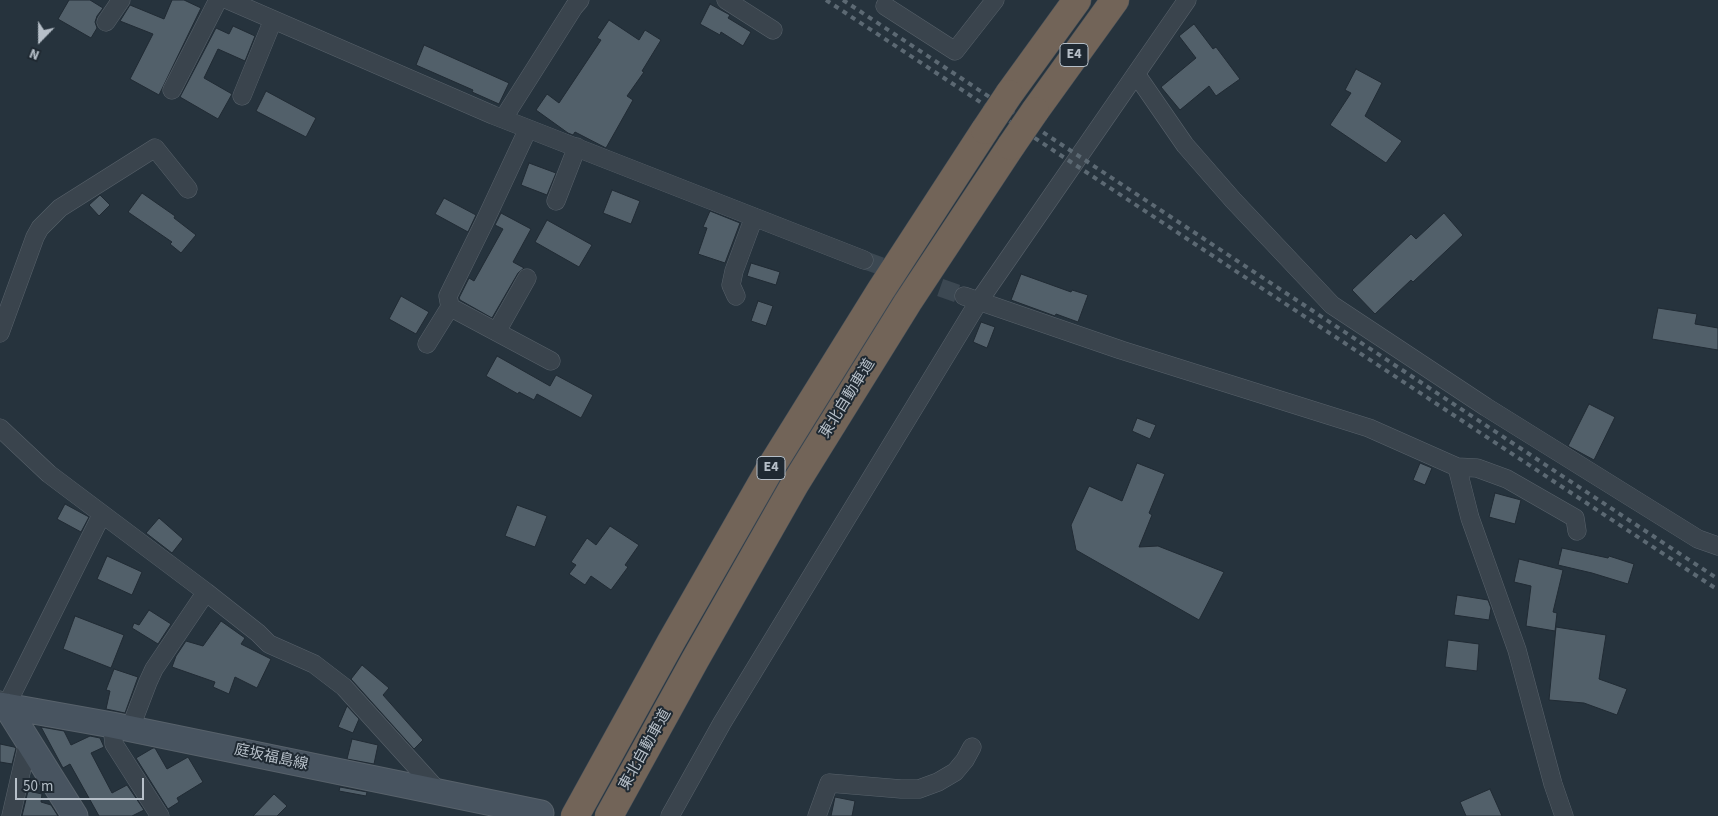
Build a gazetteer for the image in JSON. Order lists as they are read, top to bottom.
{
  "streets": {
    "highway": ["E4", "東北自動車道"],
    "main road": ["庭坂福島線"]
  },
  "scale_bar": "50 m",
  "north": "bottom"
}
